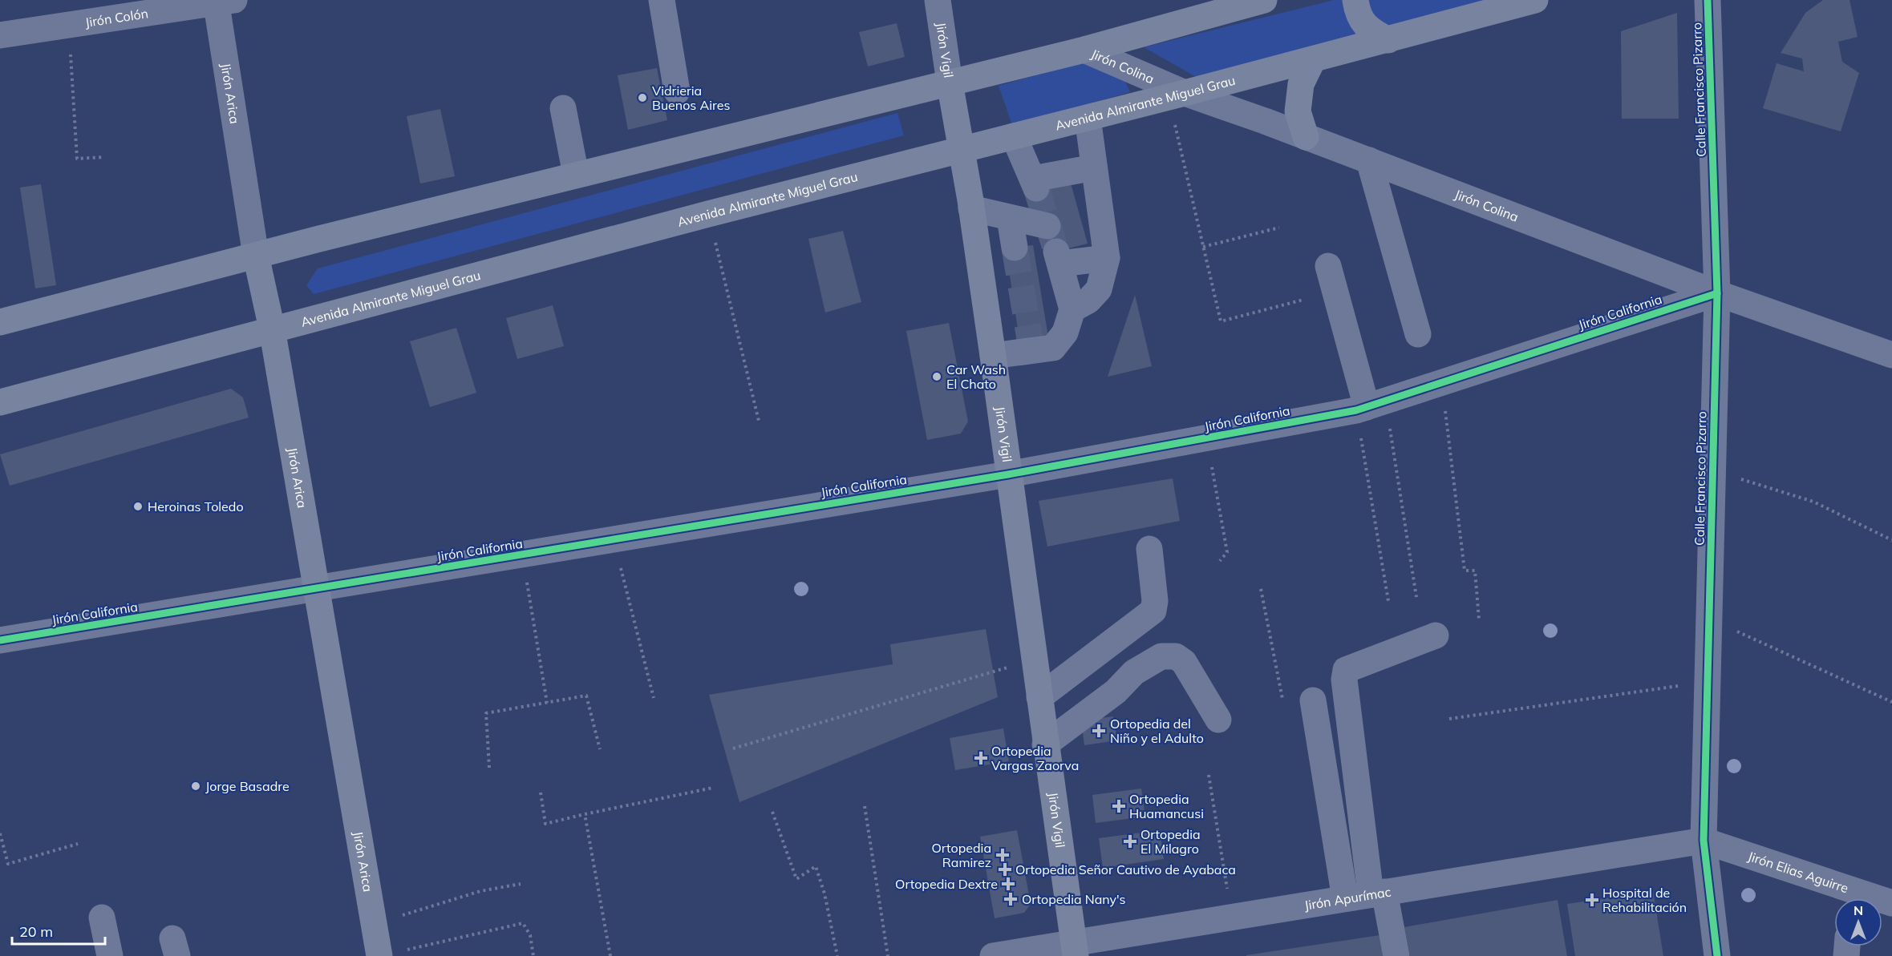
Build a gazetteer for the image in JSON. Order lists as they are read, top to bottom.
{
  "streets": {
    "main road": ["Jirón Vigil", "Jirón Arica", "Avenida Almirante Miguel Grau"],
    "street": [
      "Jirón Colón",
      "Jirón Colina",
      "Calle Francisco Pizarro",
      "Jirón California",
      "Jirón Elias Aguirre",
      "Jirón Apurímac"
    ]
  },
  "crossings": [
    ["Jirón Colón", "Jirón Arica"],
    ["Jirón Vigil", "Avenida Almirante Miguel Grau"],
    ["Jirón Vigil", "Jirón California"],
    ["Jirón Vigil", "Jirón Apurímac"],
    ["Jirón Colina", "Calle Francisco Pizarro"],
    ["Jirón Colina", "Avenida Almirante Miguel Grau"],
    ["Jirón Colina", "Jirón California"],
    ["Calle Francisco Pizarro", "Jirón California"],
    ["Calle Francisco Pizarro", "Jirón Elias Aguirre"],
    ["Calle Francisco Pizarro", "Jirón Apurímac"],
    ["Jirón Arica", "Avenida Almirante Miguel Grau"],
    ["Jirón Arica", "Jirón California"],
    ["Jirón Elias Aguirre", "Jirón Apurímac"]
  ],
  "places": {
    "other": [
      "Vidrieria Buenos Aires",
      "Car Wash El Chato",
      "Heroinas Toledo",
      "Jorge Basadre"
    ],
    "health": [
      "Ortopedia del Niño y el Adulto",
      "Ortopedia Vargas Zaorva",
      "Ortopedia Huamancusi",
      "Ortopedia El Milagro",
      "Ortopedia Ramirez",
      "Ortopedia Señor Cautivo de Ayabaca",
      "Ortopedia Dextre",
      "Ortopedia Nany's",
      "Hospital de Rehabilitación"
    ]
  },
  "scale_bar": "20 m",
  "north": "top"
}
